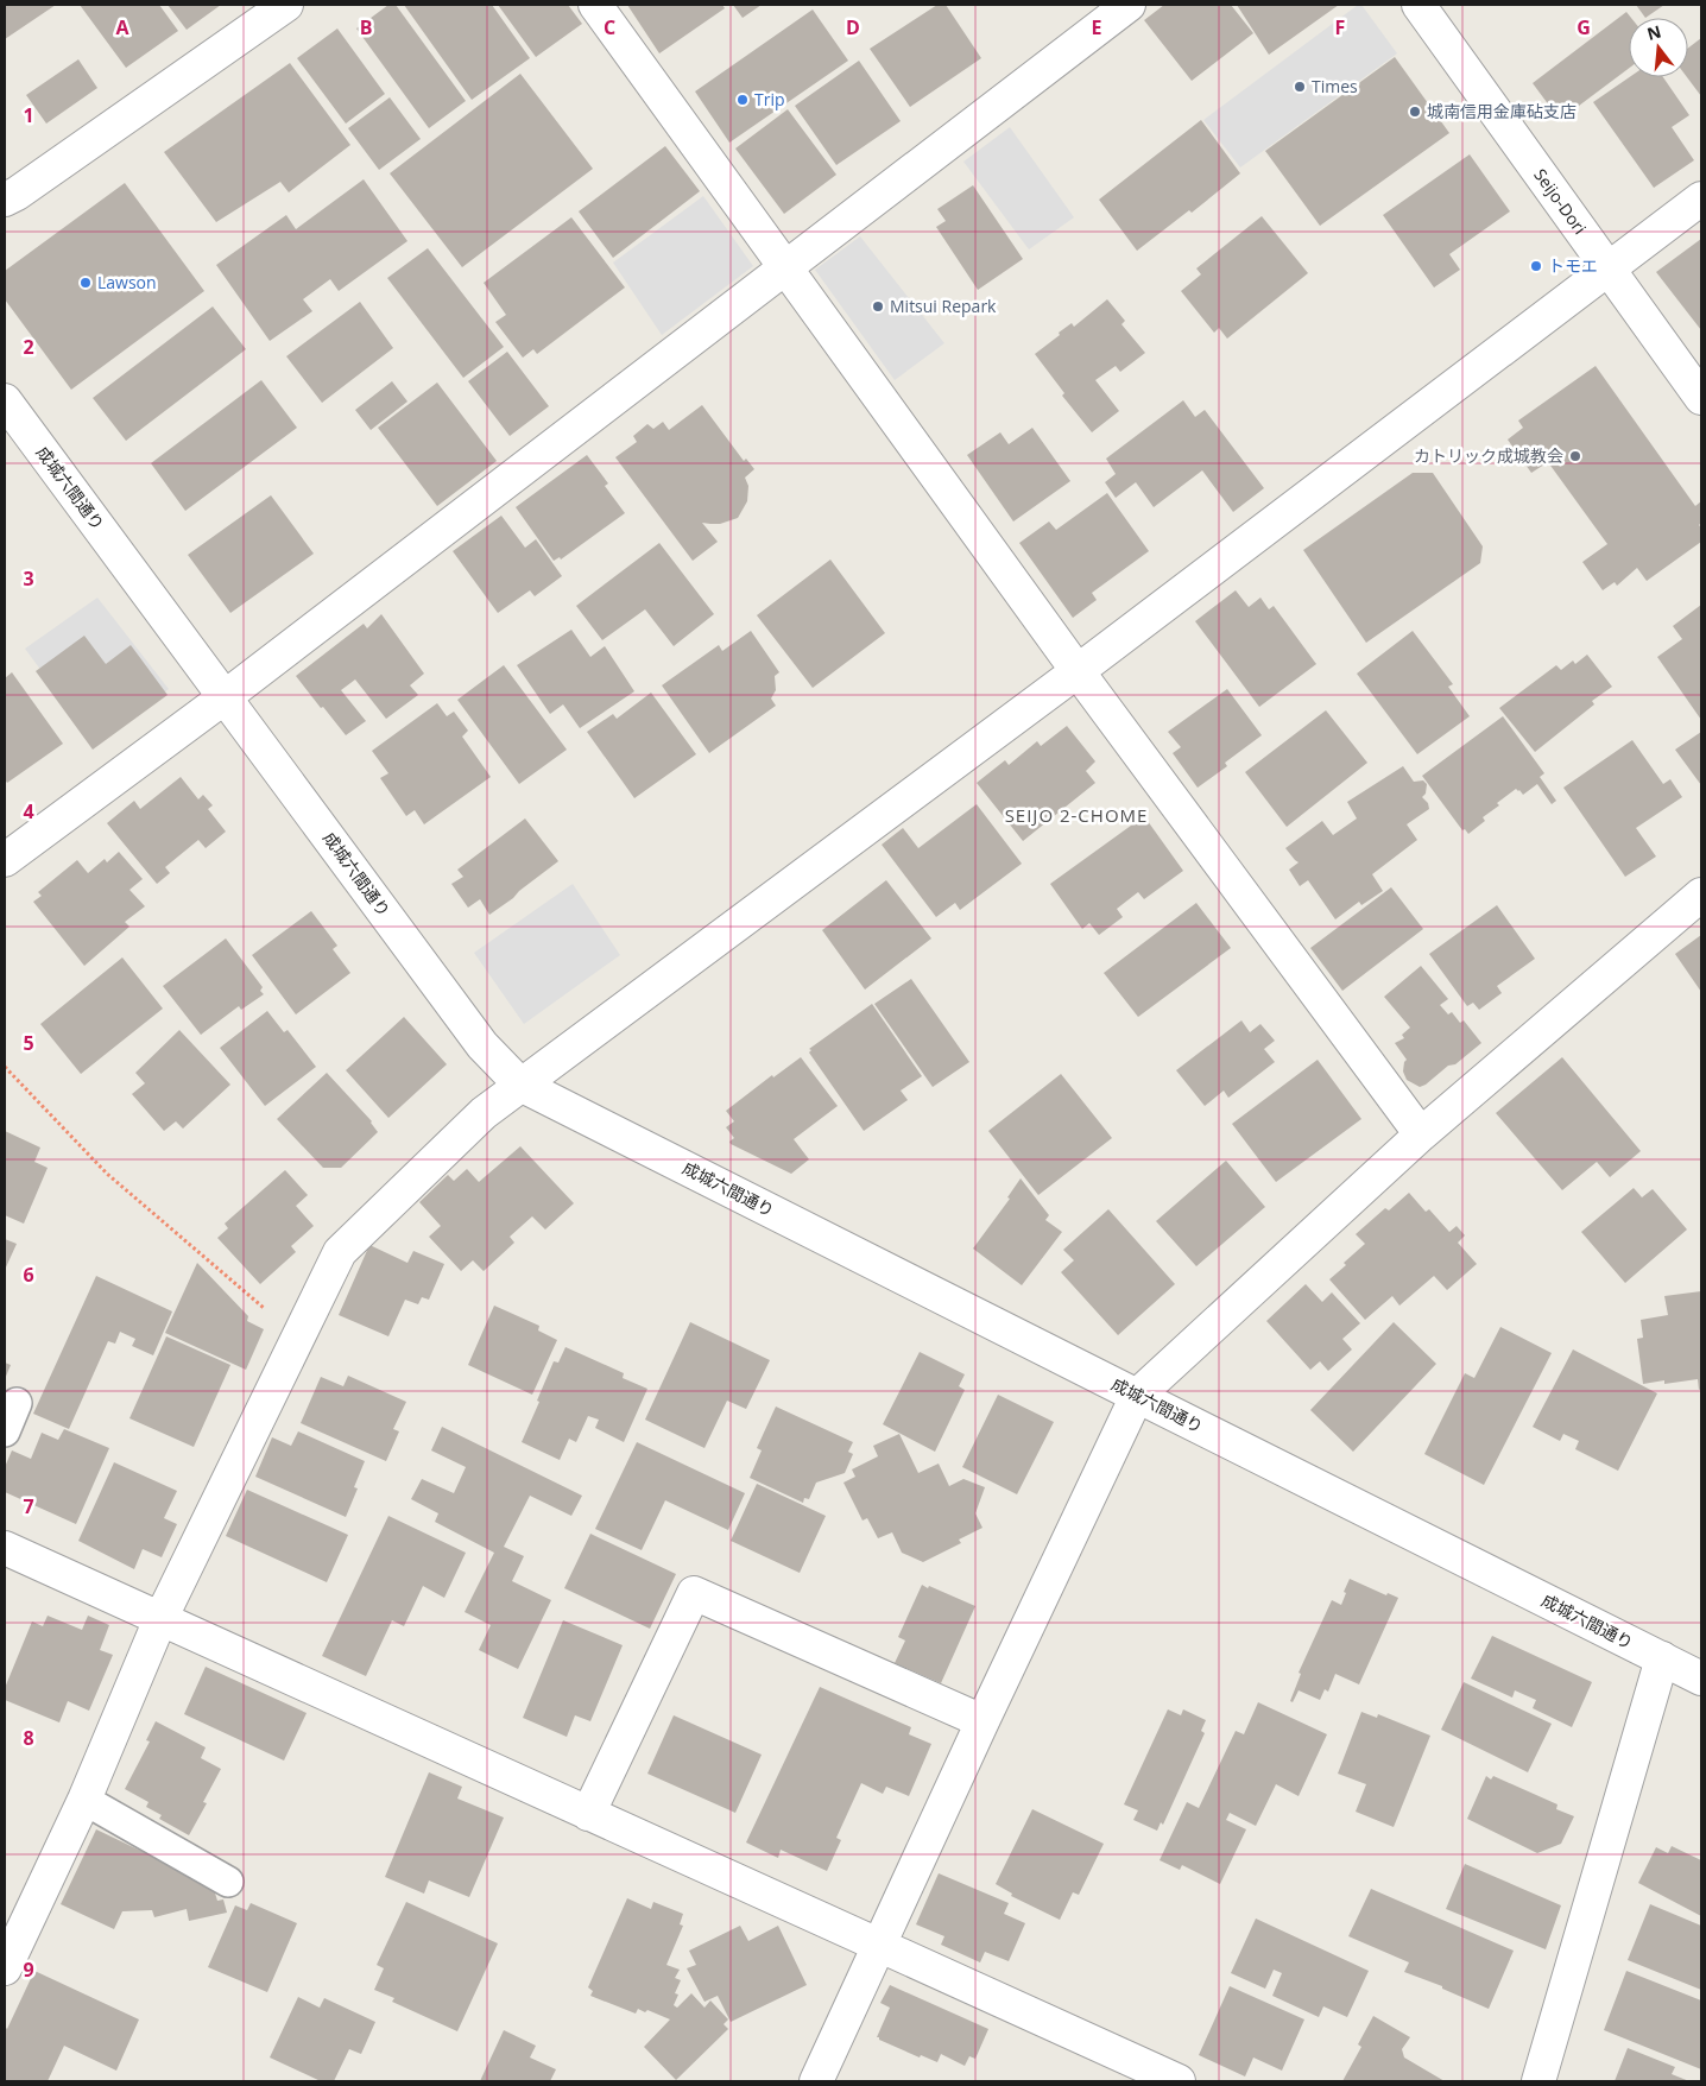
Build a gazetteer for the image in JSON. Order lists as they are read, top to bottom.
{
  "streets": {
    "street": ["Seijo-Dori", "成城六間通り"]
  },
  "districts": ["SEIJO 2-CHOME"],
  "places": [
    "Times",
    "Trip",
    "城南信用金庫砧支店",
    "トモエ",
    "Lawson",
    "Mitsui Repark",
    "カトリック成城教会"
  ],
  "north": "top",
  "grid": {
    "columns": [
      "A",
      "B",
      "C",
      "D",
      "E",
      "F",
      "G"
    ],
    "rows": [
      "1",
      "2",
      "3",
      "4",
      "5",
      "6",
      "7",
      "8",
      "9"
    ]
  }
}
